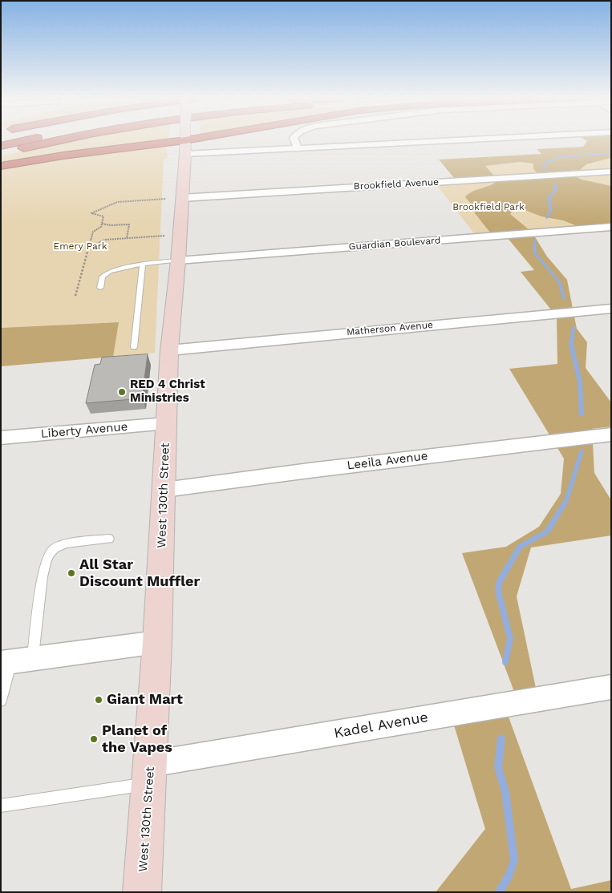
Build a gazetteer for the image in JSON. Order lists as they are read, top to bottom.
{
  "streets": {
    "main road": ["West 130th Street"],
    "street": [
      "Brookfield Avenue",
      "Guardian Boulevard",
      "Matherson Avenue",
      "Liberty Avenue",
      "Leeila Avenue",
      "Kadel Avenue"
    ]
  },
  "crossings": [
    ["Brookfield Avenue", "West 130th Street"],
    ["Guardian Boulevard", "West 130th Street"],
    ["Matherson Avenue", "West 130th Street"],
    ["Liberty Avenue", "West 130th Street"],
    ["Leeila Avenue", "West 130th Street"],
    ["West 130th Street", "Kadel Avenue"]
  ],
  "parks": ["Brookfield Park", "Emery Park"],
  "places": [
    "RED 4 Christ Ministries",
    "All Star Discount Muffler",
    "Giant Mart",
    "Planet of the Vapes"
  ]
}
